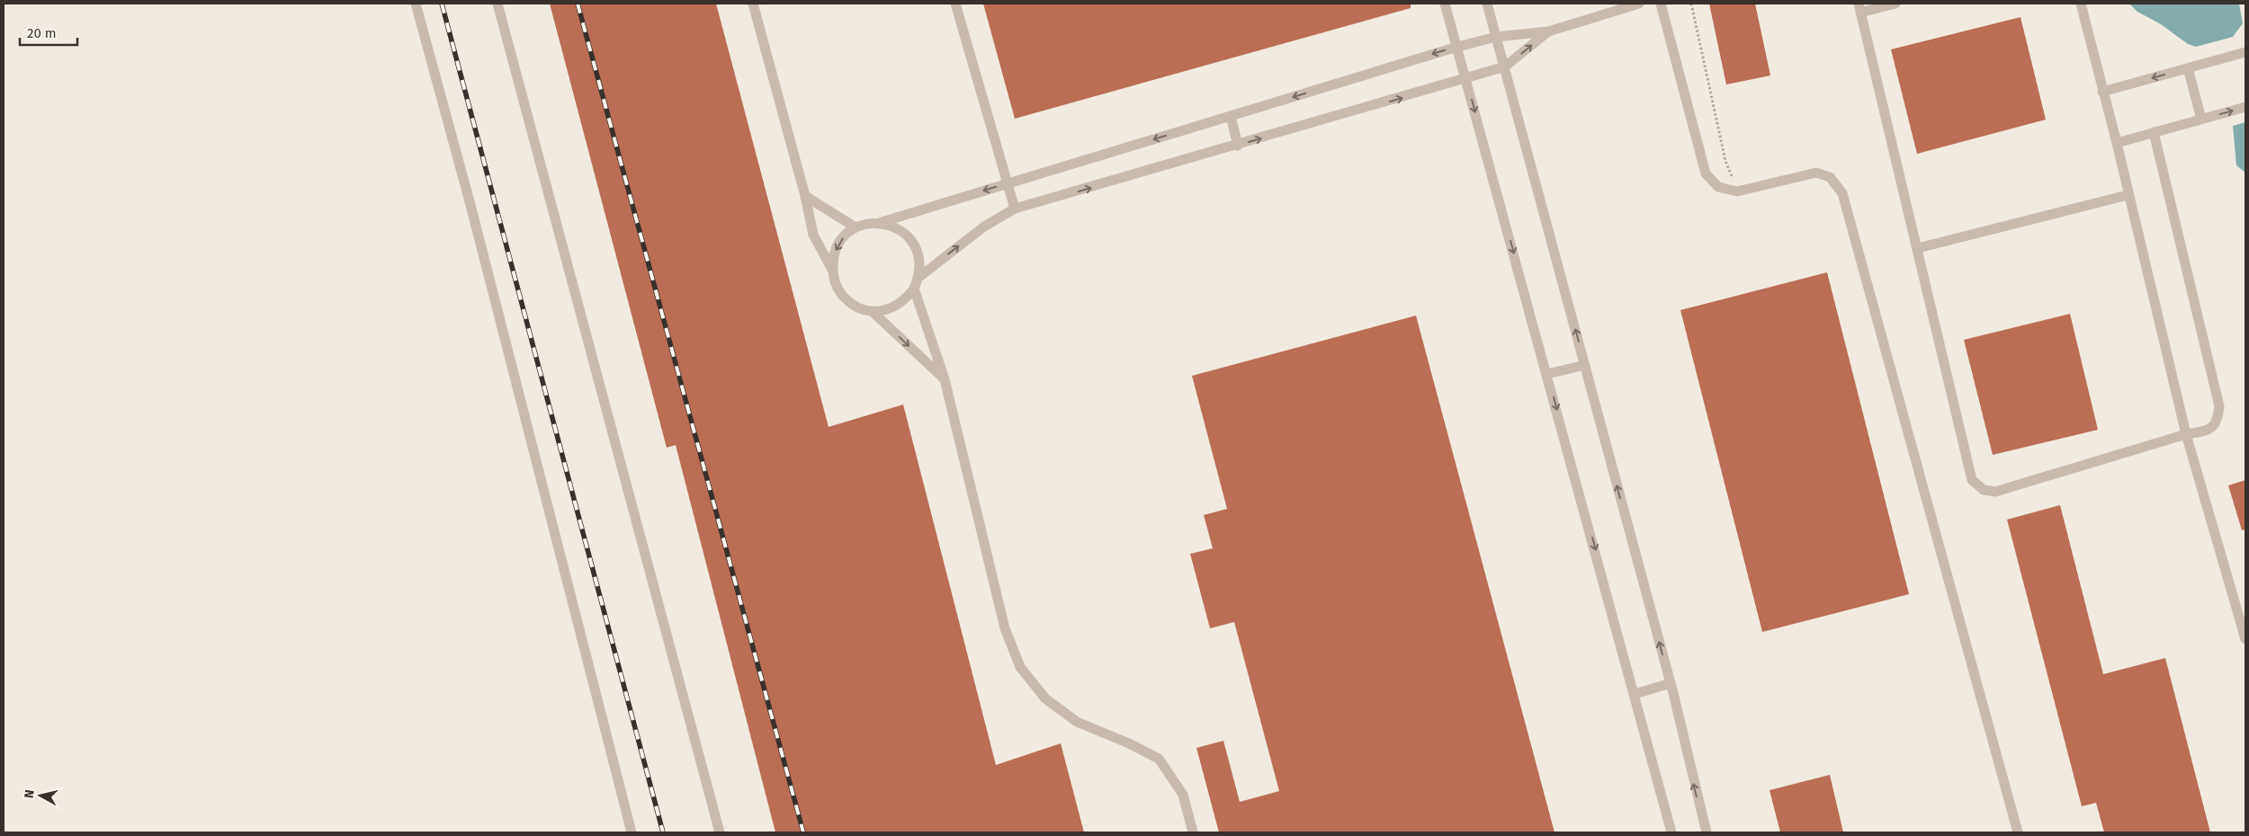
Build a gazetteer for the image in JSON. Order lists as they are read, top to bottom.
{
  "scale_bar": "20 m",
  "north": "left"
}
